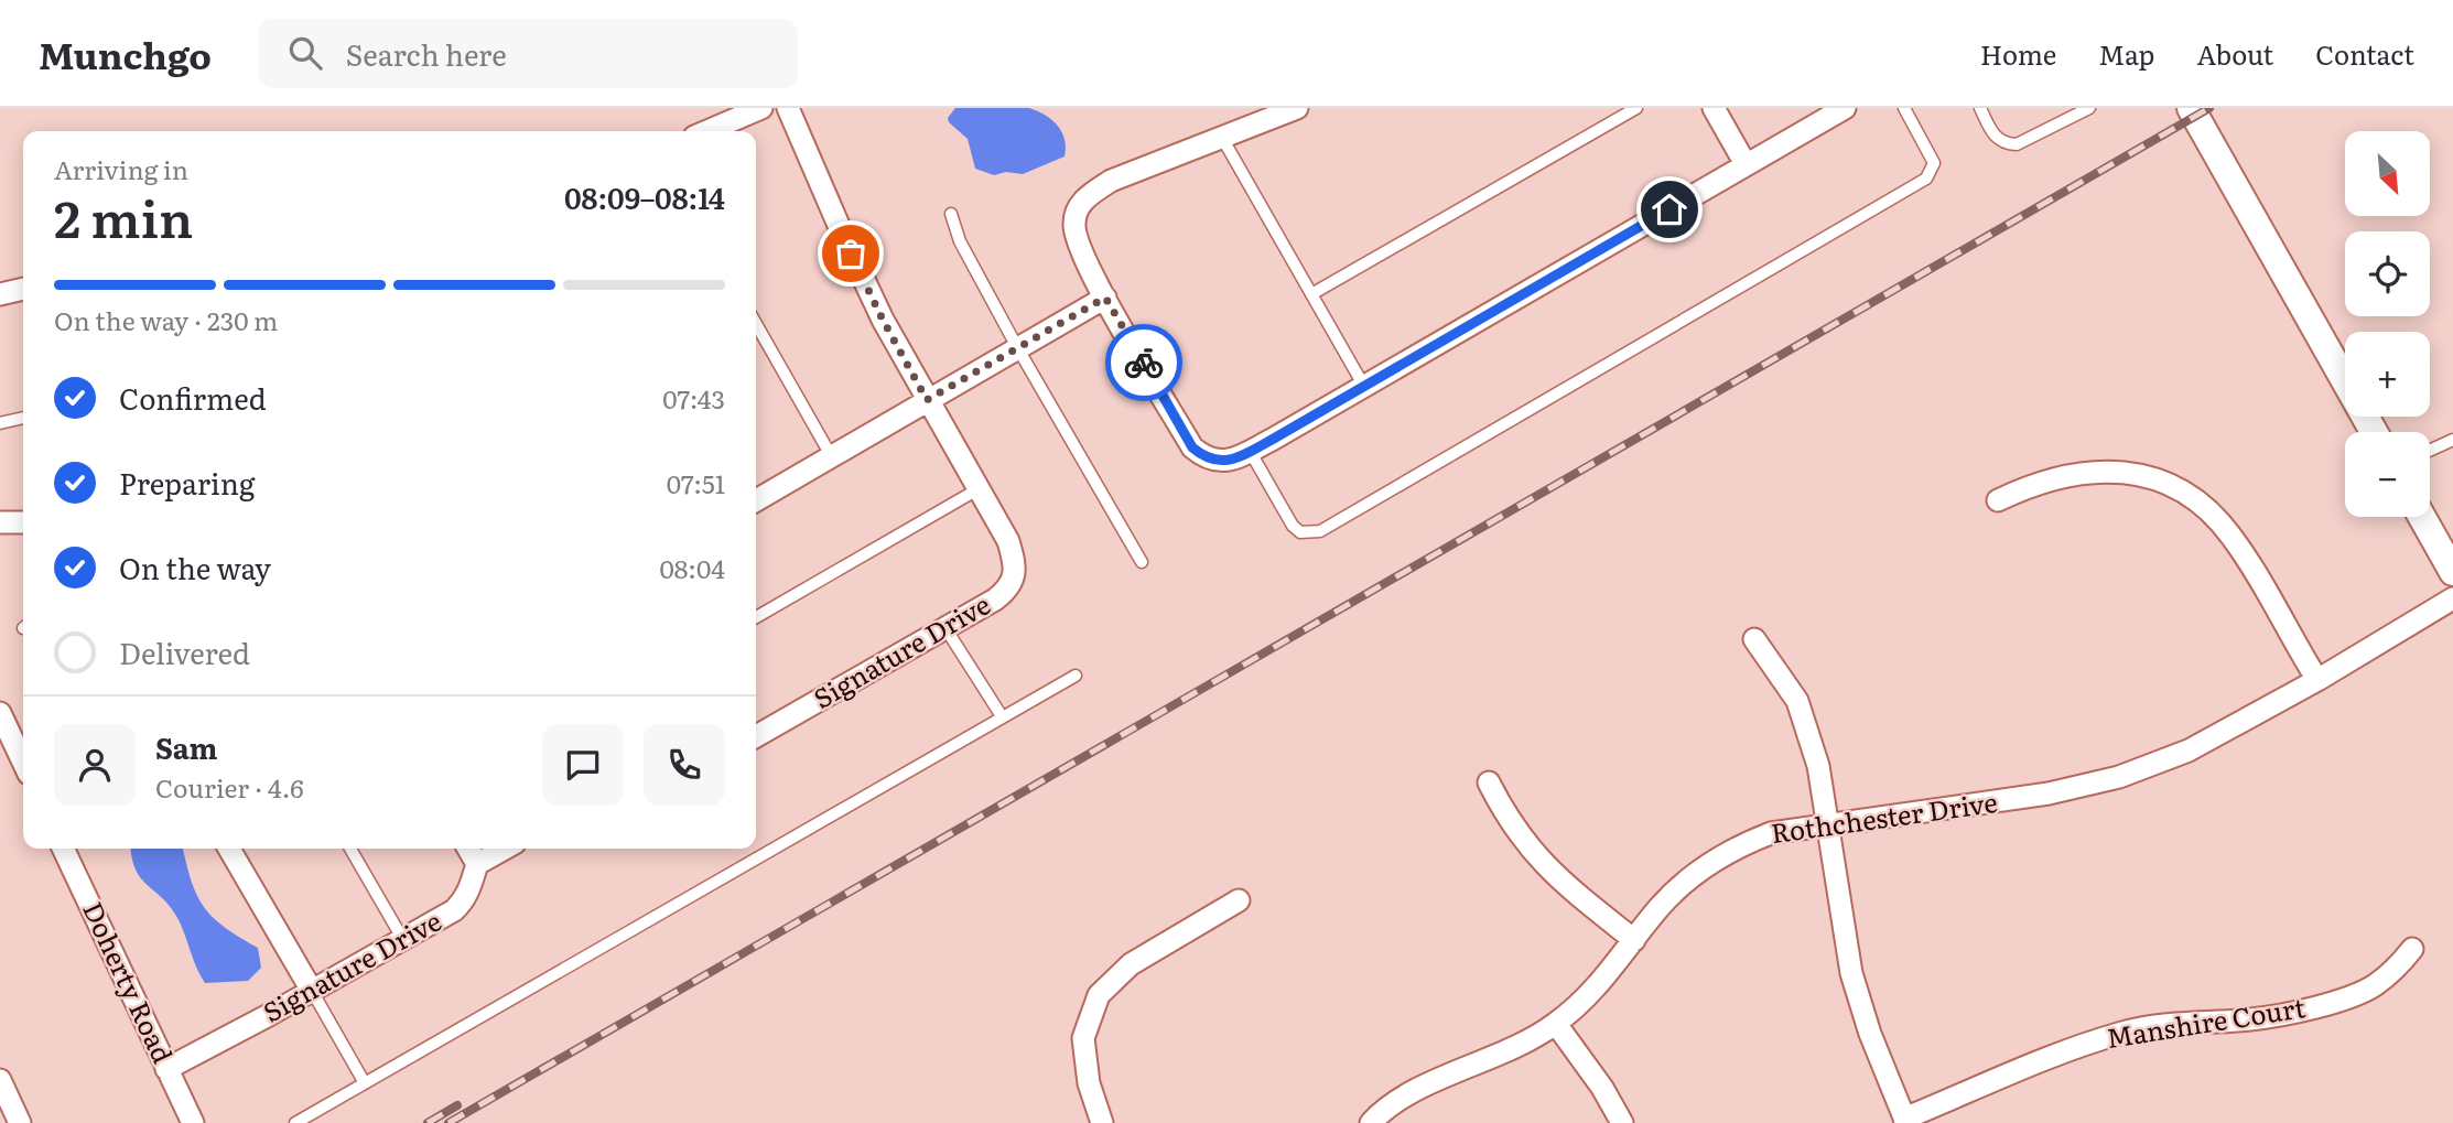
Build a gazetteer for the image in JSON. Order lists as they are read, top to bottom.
{
  "streets": {
    "street": [
      "Signature Drive",
      "Rothchester Drive",
      "Doherty Road",
      "Manshire Court"
    ]
  },
  "crossings": [
    ["Signature Drive", "Doherty Road"]
  ],
  "north": "bottom right",
  "page": {
    "header": "Munchgo",
    "search": "Search here",
    "nav": [
      "Home",
      "Map",
      "About",
      "Contact"
    ],
    "map_buttons": ["+", "−"],
    "heading": ["2 min", "Arriving in", "08:09–08:14"],
    "panel": ["Sam", "Courier · 4.6"],
    "bar": "On the way · 230 m",
    "list": [
      ["Confirmed", "07:43"],
      ["Preparing", "07:51"],
      ["On the way", "08:04"],
      "Delivered"
    ]
  }
}
